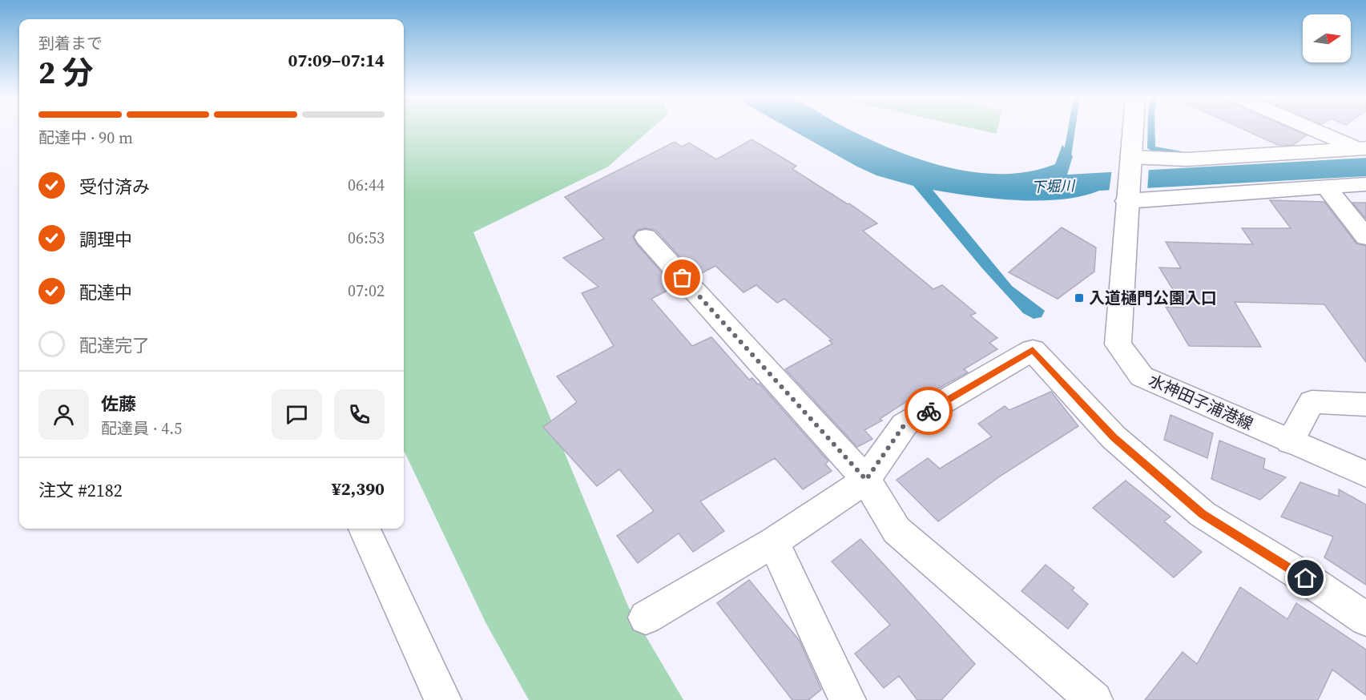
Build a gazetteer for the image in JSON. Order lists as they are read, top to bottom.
{
  "streets": {
    "street": ["水神田子浦港線"]
  },
  "water": ["下堀川"],
  "places": {
    "transit": ["入道樋門公園入口"]
  },
  "north": "right",
  "page": {
    "heading": ["2 分", "到着まで", "07:09–07:14"],
    "panel": [
      "佐藤",
      "配達員 · 4.5",
      "注文 #2182",
      "¥2,390"
    ],
    "bar": "配達中 · 90 m",
    "list": [
      ["受付済み", "06:44"],
      ["調理中", "06:53"],
      ["配達中", "07:02"],
      "配達完了"
    ]
  }
}
